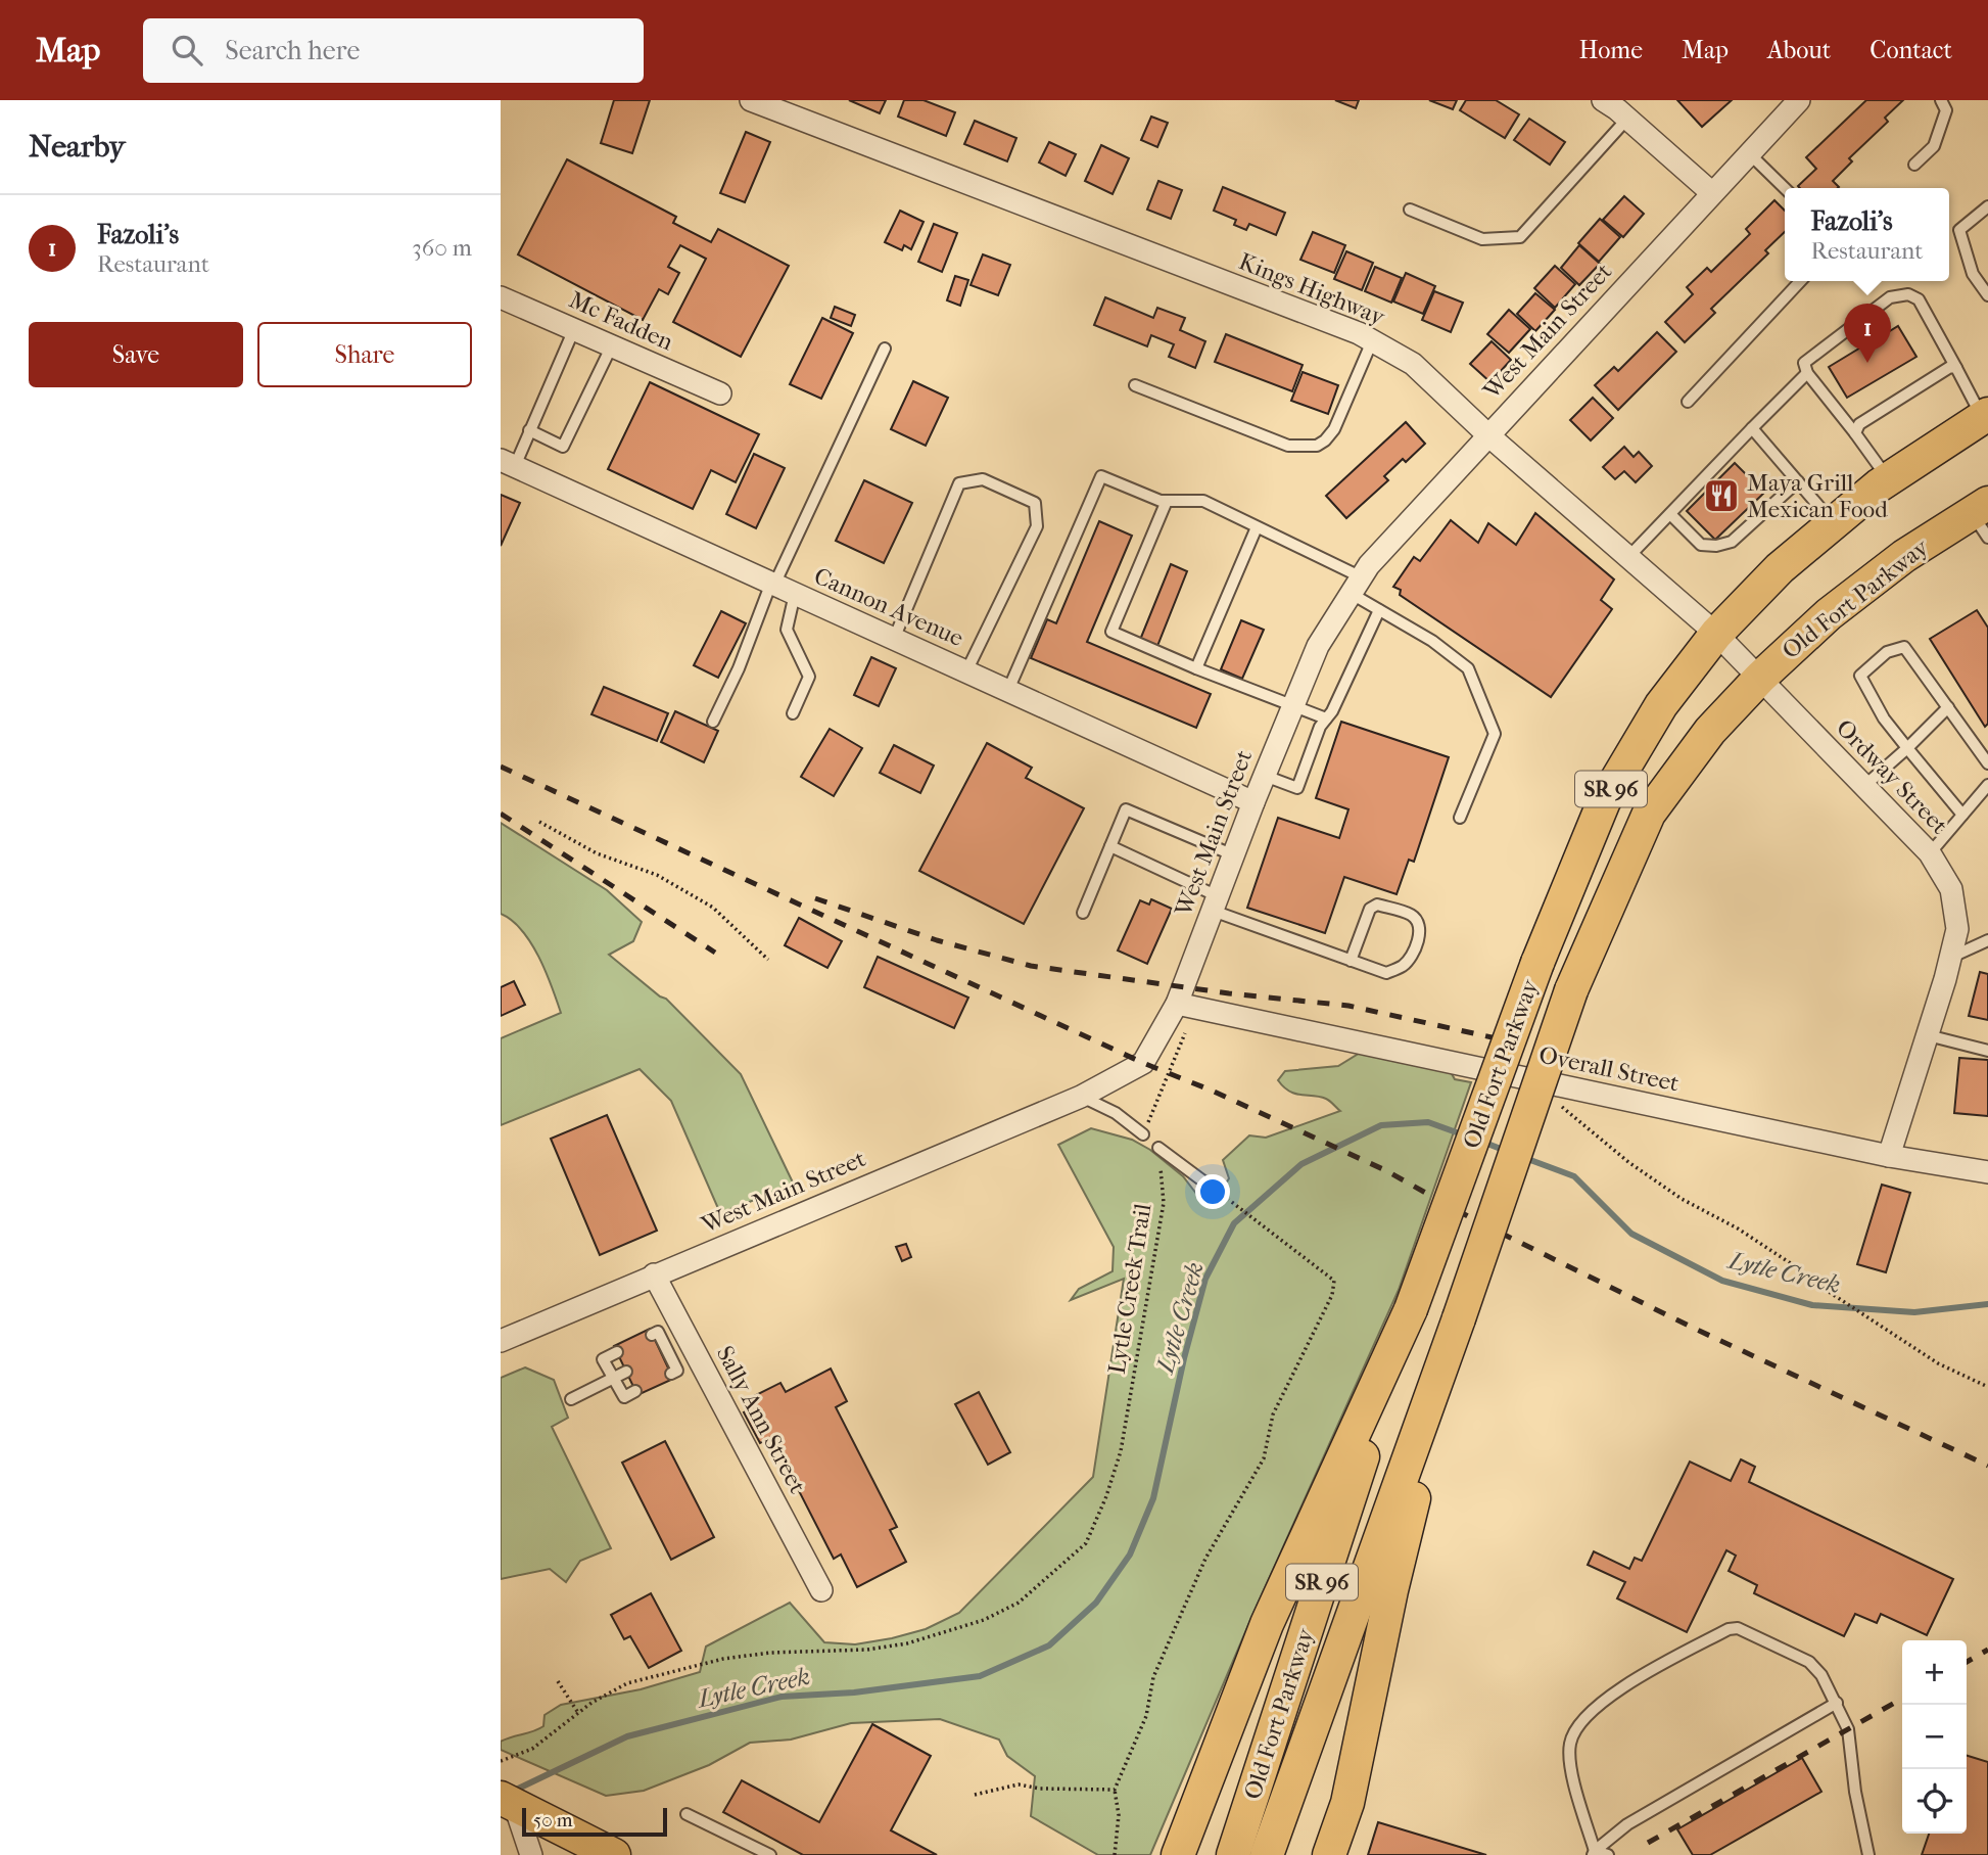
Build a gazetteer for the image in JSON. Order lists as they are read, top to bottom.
{
  "streets": {
    "main road": ["Old Fort Parkway", "SR 96"],
    "street": [
      "Kings Highway",
      "Mc Fadden",
      "West Main Street",
      "Cannon Avenue",
      "Ordway Street",
      "Overall Street",
      "Sally Ann Street"
    ],
    "path": ["Lytle Creek Trail"]
  },
  "crossings": [
    ["Kings Highway", "West Main Street"],
    ["Kings Highway", "Old Fort Parkway"],
    ["Kings Highway", "Ordway Street"],
    ["West Main Street", "Cannon Avenue"],
    ["West Main Street", "Overall Street"],
    ["West Main Street", "Sally Ann Street"],
    ["Old Fort Parkway", "Ordway Street"]
  ],
  "water": ["Lytle Creek"],
  "places": {
    "restaurant": ["Maya Grill Mexican Food"]
  },
  "scale_bar": "50 m",
  "page": {
    "header": "Map",
    "search": "Search here",
    "nav": [
      "Home",
      "Map",
      "About",
      "Contact"
    ],
    "heading": "Nearby",
    "popup": ["Fazoli's", "Restaurant"],
    "list": [
      {
        "mark": "1",
        "name": "Fazoli's",
        "note": "Restaurant",
        "value": "360 m"
      }
    ],
    "buttons": ["Save", "Share"],
    "pins": "1",
    "map_buttons": ["+", "−"],
    "scale": "50 m"
  }
}
